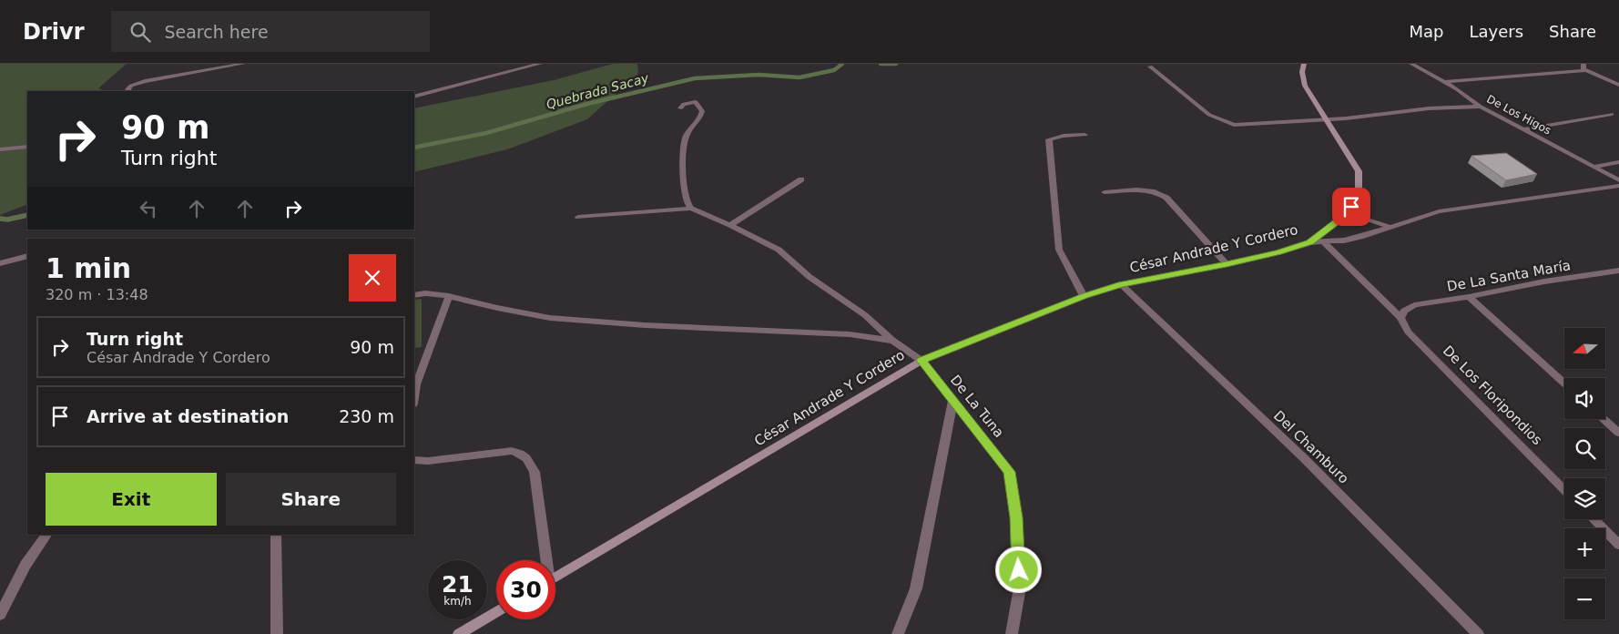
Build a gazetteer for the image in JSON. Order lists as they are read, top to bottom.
{
  "streets": {
    "street": [
      "De Los Higos",
      "César Andrade Y Cordero",
      "De La Santa María",
      "De Los Floripondios",
      "De La Tuna",
      "Del Chamburo"
    ]
  },
  "crossings": [
    ["César Andrade Y Cordero", "De La Tuna"],
    ["César Andrade Y Cordero", "Del Chamburo"],
    ["De La Santa María", "De Los Floripondios"]
  ],
  "water": ["Quebrada Sacay"],
  "north": "left",
  "page": {
    "header": "Drivr",
    "search": "Search here",
    "nav": ["Map", "Layers", "Share"],
    "turn": ["90 m", "Turn right"],
    "heading": ["1 min", "320 m · 13:48"],
    "list": [
      {
        "name": "Turn right",
        "note": "César Andrade Y Cordero",
        "value": "90 m"
      },
      {
        "name": "Arrive at destination",
        "value": "230 m"
      }
    ],
    "map_buttons": ["+", "−"],
    "buttons": ["Exit", "Share"],
    "speed": "21 km/h",
    "limit": "30"
  }
}
